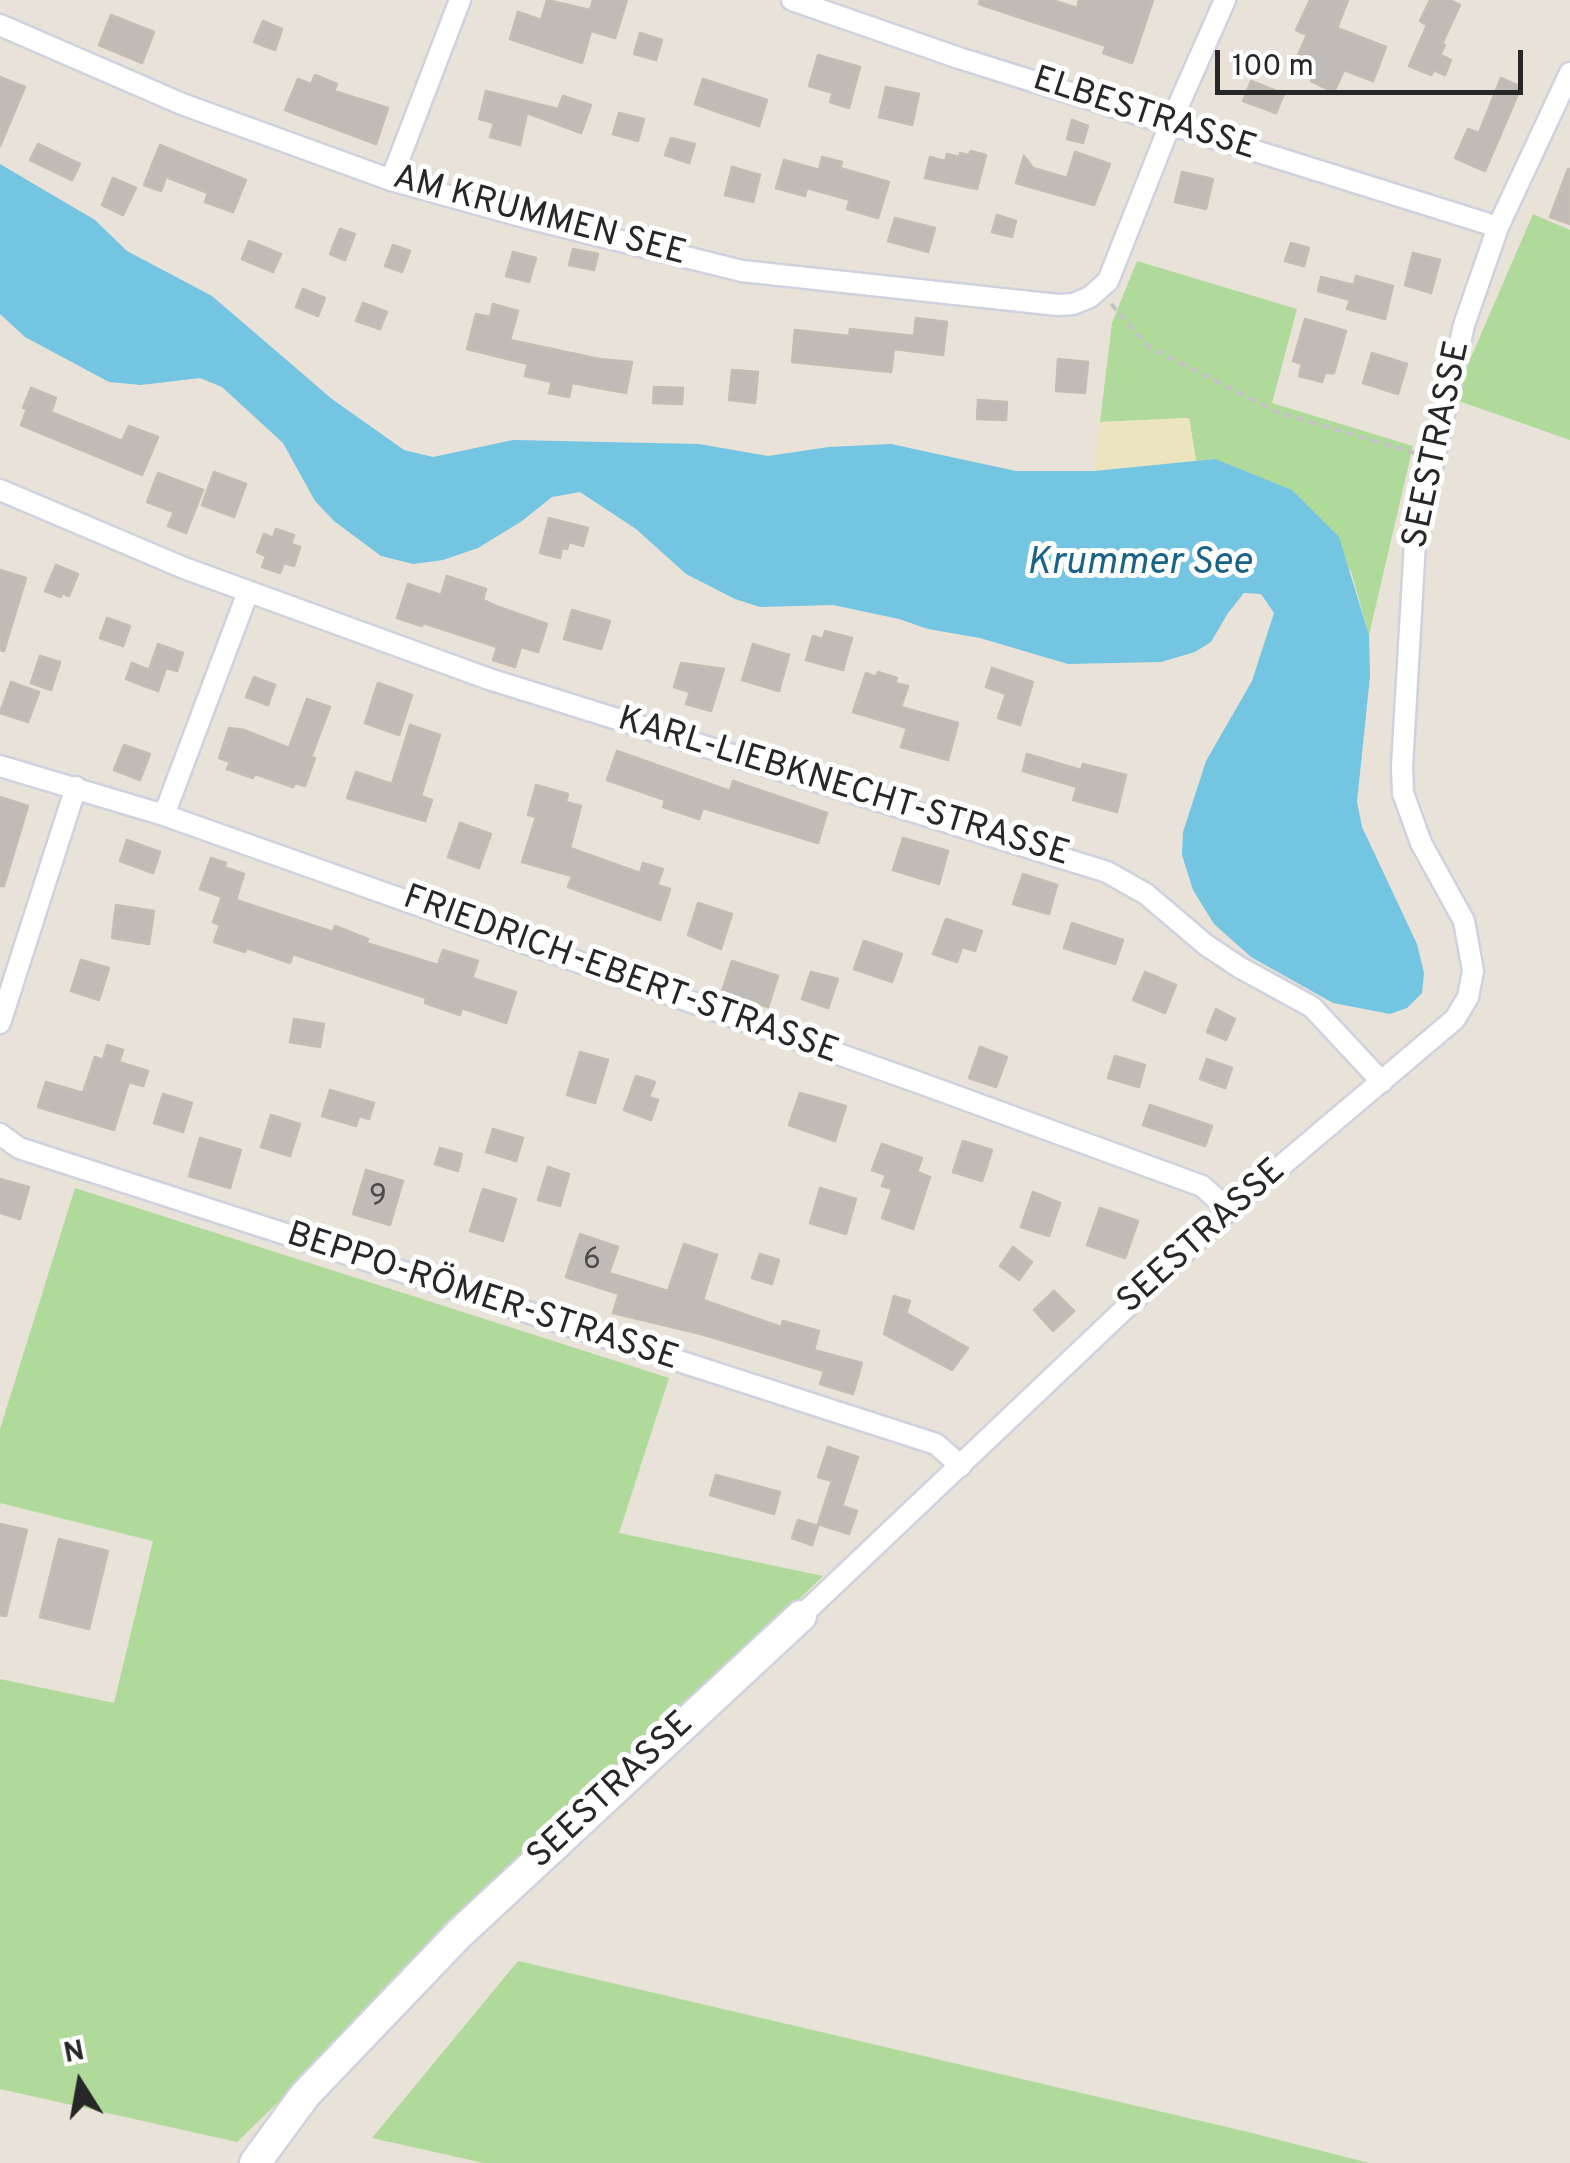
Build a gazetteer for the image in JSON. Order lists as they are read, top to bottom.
{
  "streets": {
    "street": [
      "ELBESTRASSE",
      "AM KRUMMEN SEE",
      "SEESTRASSE",
      "KARL-LIEBKNECHT-STRASSE",
      "FRIEDRICH-EBERT-STRASSE",
      "BEPPO-RÖMER-STRASSE"
    ]
  },
  "crossings": [
    ["ELBESTRASSE", "SEESTRASSE"],
    ["SEESTRASSE", "KARL-LIEBKNECHT-STRASSE"],
    ["SEESTRASSE", "FRIEDRICH-EBERT-STRASSE"],
    ["SEESTRASSE", "BEPPO-RÖMER-STRASSE"]
  ],
  "water": ["Krummer See"],
  "house_numbers": ["9", "6"],
  "scale_bar": "100 m",
  "north": "top"
}
